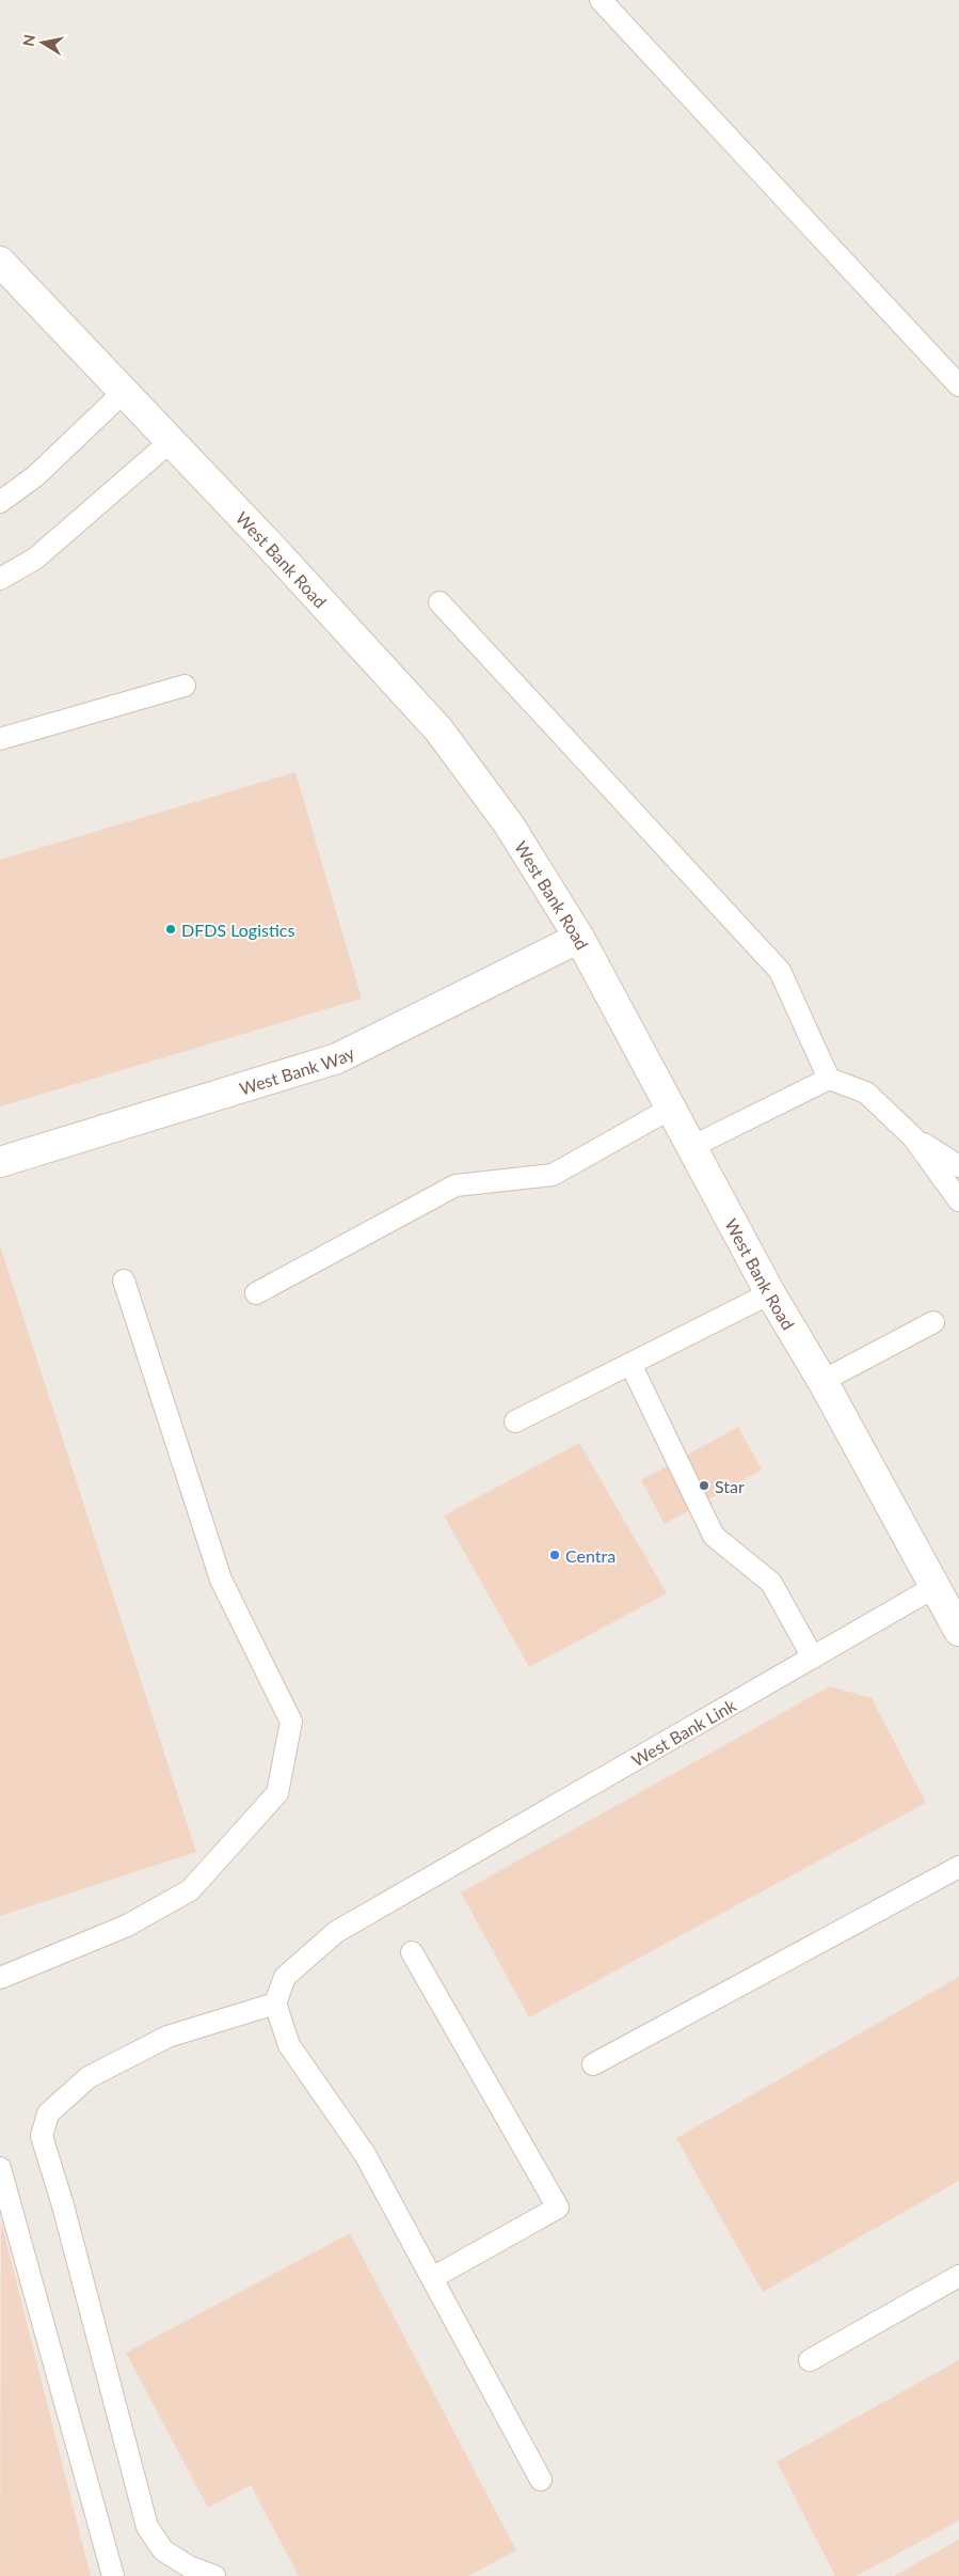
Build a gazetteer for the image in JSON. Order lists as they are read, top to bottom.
{
  "streets": {
    "street": ["West Bank Road", "West Bank Way"],
    "lane": ["West Bank Link"]
  },
  "crossings": [
    ["West Bank Road", "West Bank Way"],
    ["West Bank Road", "West Bank Link"]
  ],
  "places": ["DFDS Logistics", "Star", "Centra"],
  "north": "left"
}
